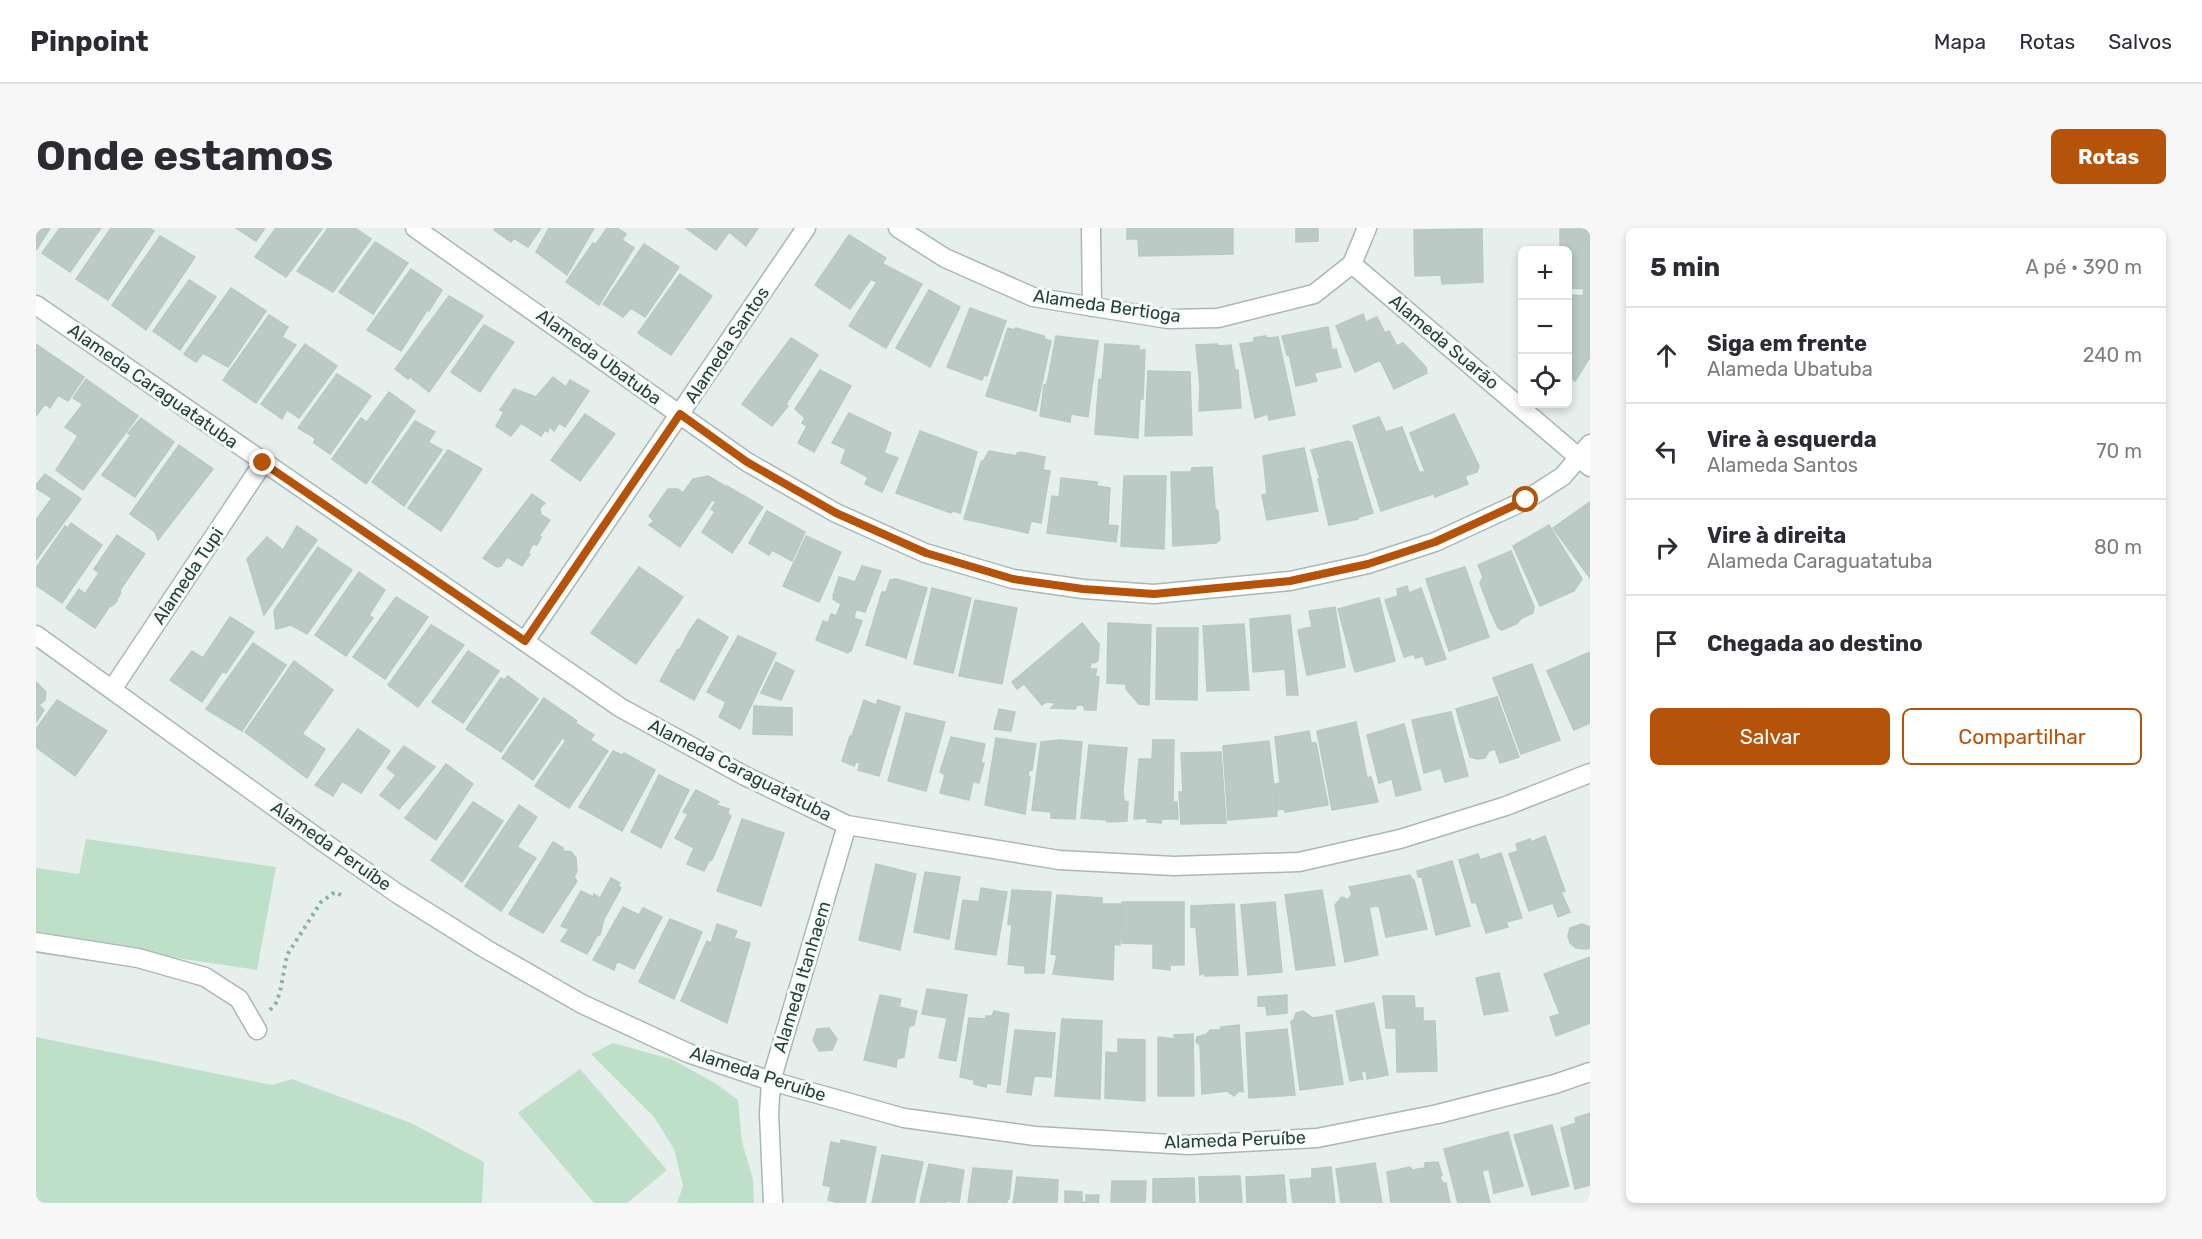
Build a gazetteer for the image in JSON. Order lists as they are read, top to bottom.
{
  "streets": {
    "street": [
      "Alameda Bertioga",
      "Alameda Suarão",
      "Alameda Santos",
      "Alameda Ubatuba",
      "Alameda Caraguatatuba",
      "Alameda Tupi",
      "Alameda Peruíbe",
      "Alameda Itanhaem"
    ]
  },
  "crossings": [
    ["Alameda Bertioga", "Alameda Suarão"],
    ["Alameda Suarão", "Alameda Ubatuba"],
    ["Alameda Santos", "Alameda Ubatuba"],
    ["Alameda Santos", "Alameda Caraguatatuba"],
    ["Alameda Caraguatatuba", "Alameda Tupi"],
    ["Alameda Caraguatatuba", "Alameda Itanhaem"],
    ["Alameda Tupi", "Alameda Peruíbe"],
    ["Alameda Peruíbe", "Alameda Itanhaem"]
  ],
  "page": {
    "header": "Pinpoint",
    "nav": ["Mapa", "Rotas", "Salvos"],
    "buttons": [
      "Rotas",
      ["Salvar", "Compartilhar"]
    ],
    "title": "Onde estamos",
    "heading": ["5 min", "A pé · 390 m"],
    "map_buttons": ["+", "−"],
    "list": [
      ["Siga em frente", "Alameda Ubatuba", "240 m"],
      ["Vire à esquerda", "Alameda Santos", "70 m"],
      ["Vire à direita", "Alameda Caraguatatuba", "80 m"],
      "Chegada ao destino"
    ]
  }
}
